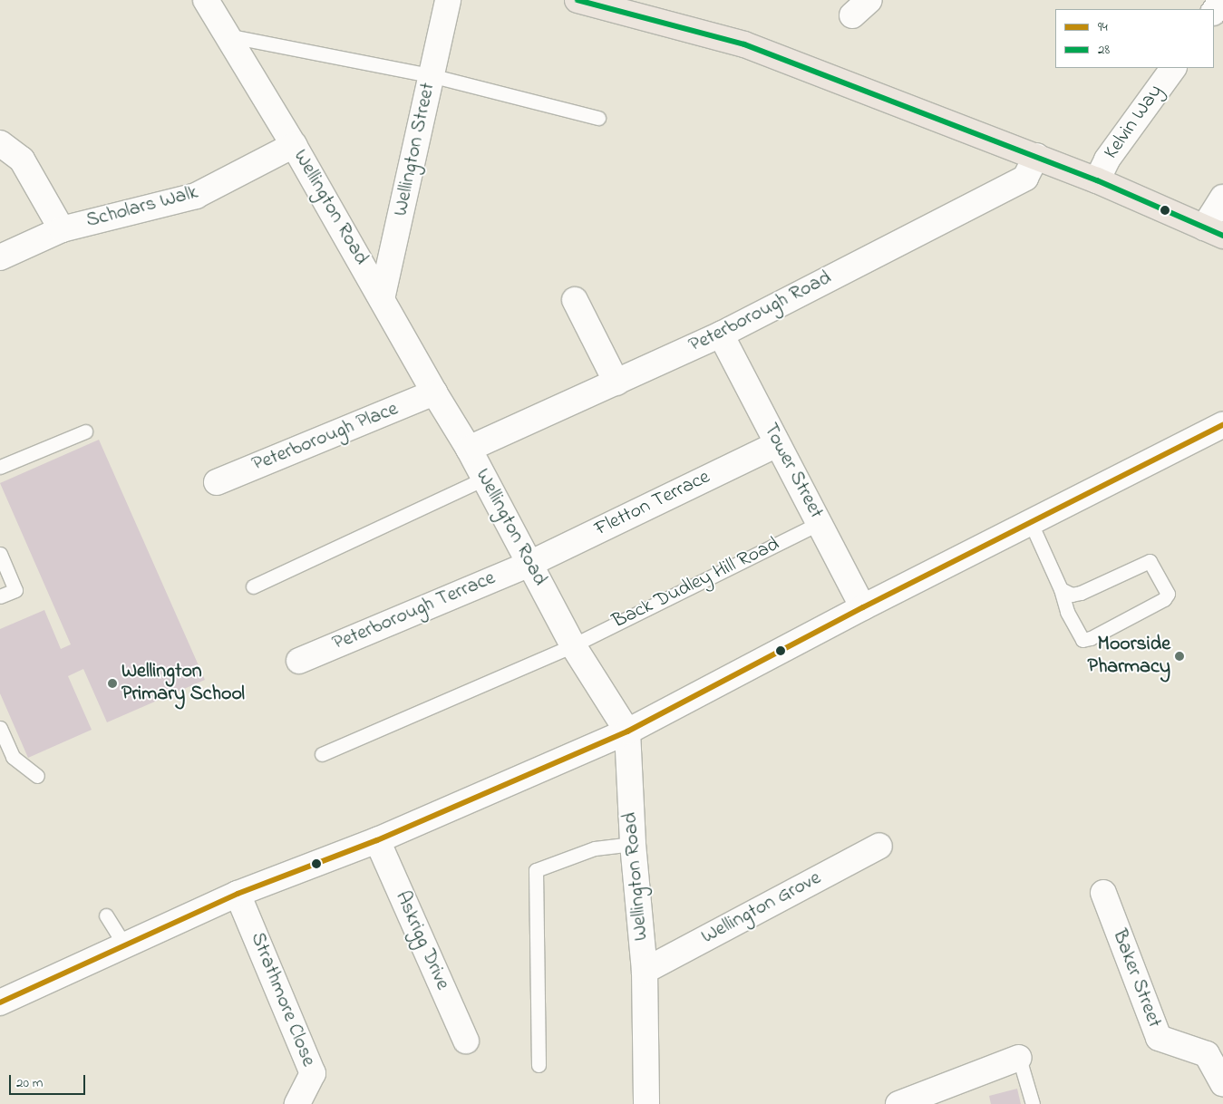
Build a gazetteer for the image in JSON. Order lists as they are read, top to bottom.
{
  "streets": {
    "street": [
      "Kelvin Way",
      "Wellington Street",
      "Scholars Walk",
      "Wellington Road",
      "Peterborough Road",
      "Peterborough Place",
      "Tower Street",
      "Fletton Terrace",
      "Peterborough Terrace",
      "Wellington Grove",
      "Askrigg Drive",
      "Baker Street",
      "Strathmore Close"
    ],
    "lane": ["Back Dudley Hill Road"]
  },
  "crossings": [
    ["Wellington Street", "Wellington Road"],
    ["Scholars Walk", "Wellington Road"],
    ["Wellington Road", "Peterborough Road"],
    ["Wellington Road", "Peterborough Place"],
    ["Wellington Road", "Fletton Terrace"],
    ["Wellington Road", "Back Dudley Hill Road"],
    ["Wellington Road", "Peterborough Terrace"],
    ["Wellington Road", "Wellington Grove"],
    ["Peterborough Road", "Tower Street"],
    ["Tower Street", "Fletton Terrace"],
    ["Tower Street", "Back Dudley Hill Road"],
    ["Fletton Terrace", "Peterborough Terrace"]
  ],
  "places": ["Moorside Pharmacy", "Wellington Primary School"],
  "lines": ["transit line 28", "transit line 94"],
  "legend": ["94", "28"],
  "scale_bar": "20 m"
}
